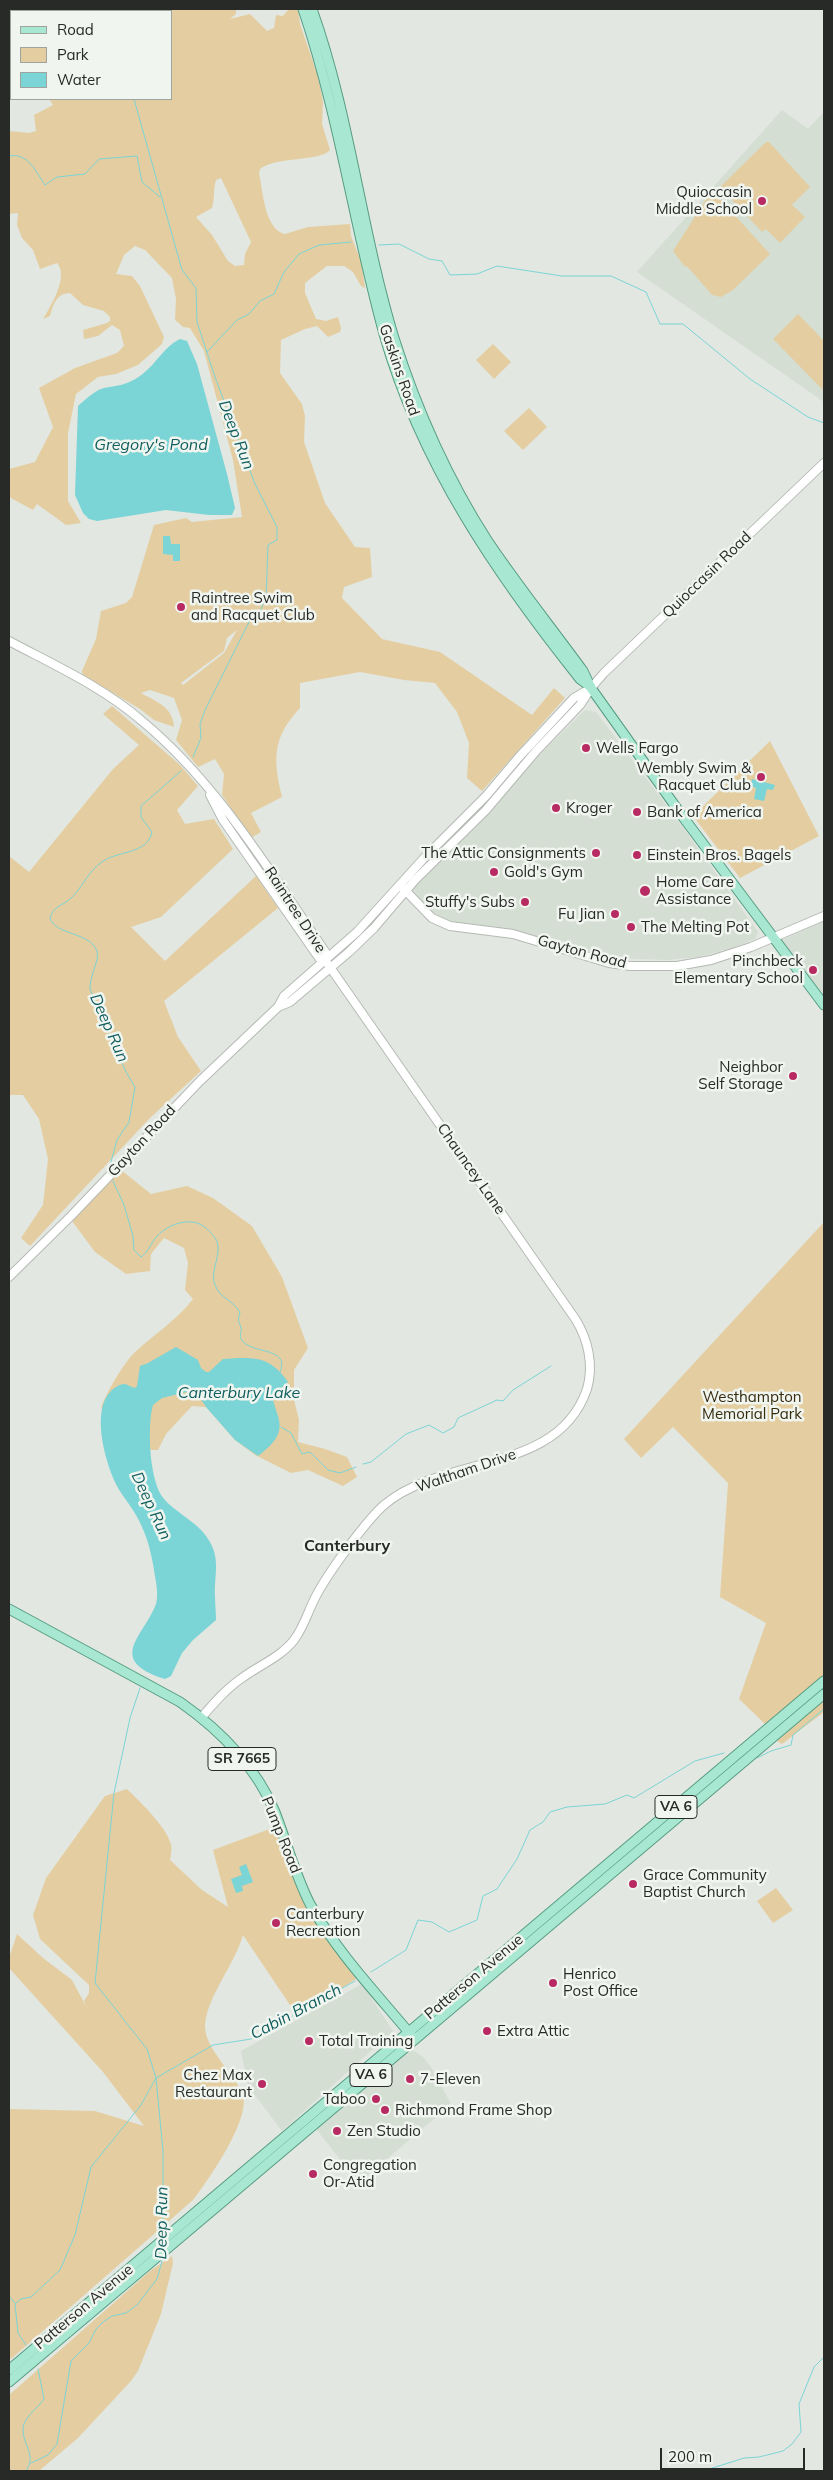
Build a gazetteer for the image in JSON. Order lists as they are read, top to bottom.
{
  "streets": {
    "main road": [
      "Gaskins Road",
      "SR 7665",
      "VA 6",
      "Pump Road",
      "Patterson Avenue"
    ],
    "street": [
      "Quioccasin Road",
      "Raintree Drive",
      "Gayton Road",
      "Chauncey Lane",
      "Waltham Drive"
    ]
  },
  "crossings": [
    ["Gaskins Road", "Quioccasin Road"],
    ["Gaskins Road", "Gayton Road"],
    ["Quioccasin Road", "Gayton Road"],
    ["Raintree Drive", "Gayton Road"],
    ["Raintree Drive", "Chauncey Lane"],
    ["Gayton Road", "Chauncey Lane"],
    ["Chauncey Lane", "Waltham Drive"],
    ["Waltham Drive", "Pump Road"],
    ["Pump Road", "Patterson Avenue"]
  ],
  "districts": ["Canterbury"],
  "water": [
    "Deep Run",
    "Gregory's Pond",
    "Canterbury Lake",
    "Cabin Branch"
  ],
  "parks": ["Westhampton Memorial Park"],
  "places": [
    "Quioccasin Middle School",
    "Raintree Swim and Racquet Club",
    "Wells Fargo",
    "Wembly Swim & Racquet Club",
    "Kroger",
    "Bank of America",
    "The Attic Consignments",
    "Einstein Bros. Bagels",
    "Gold's Gym",
    "Home Care Assistance",
    "Stuffy's Subs",
    "Fu Jian",
    "The Melting Pot",
    "Pinchbeck Elementary School",
    "Neighbor Self Storage",
    "Grace Community Baptist Church",
    "Canterbury Recreation",
    "Henrico Post Office",
    "Extra Attic",
    "Total Training",
    "7-Eleven",
    "Chez Max Restaurant",
    "Taboo",
    "Richmond Frame Shop",
    "Zen Studio",
    "Congregation Or-Atid"
  ],
  "legend": ["Road", "Park", "Water"],
  "scale_bar": "200 m"
}
